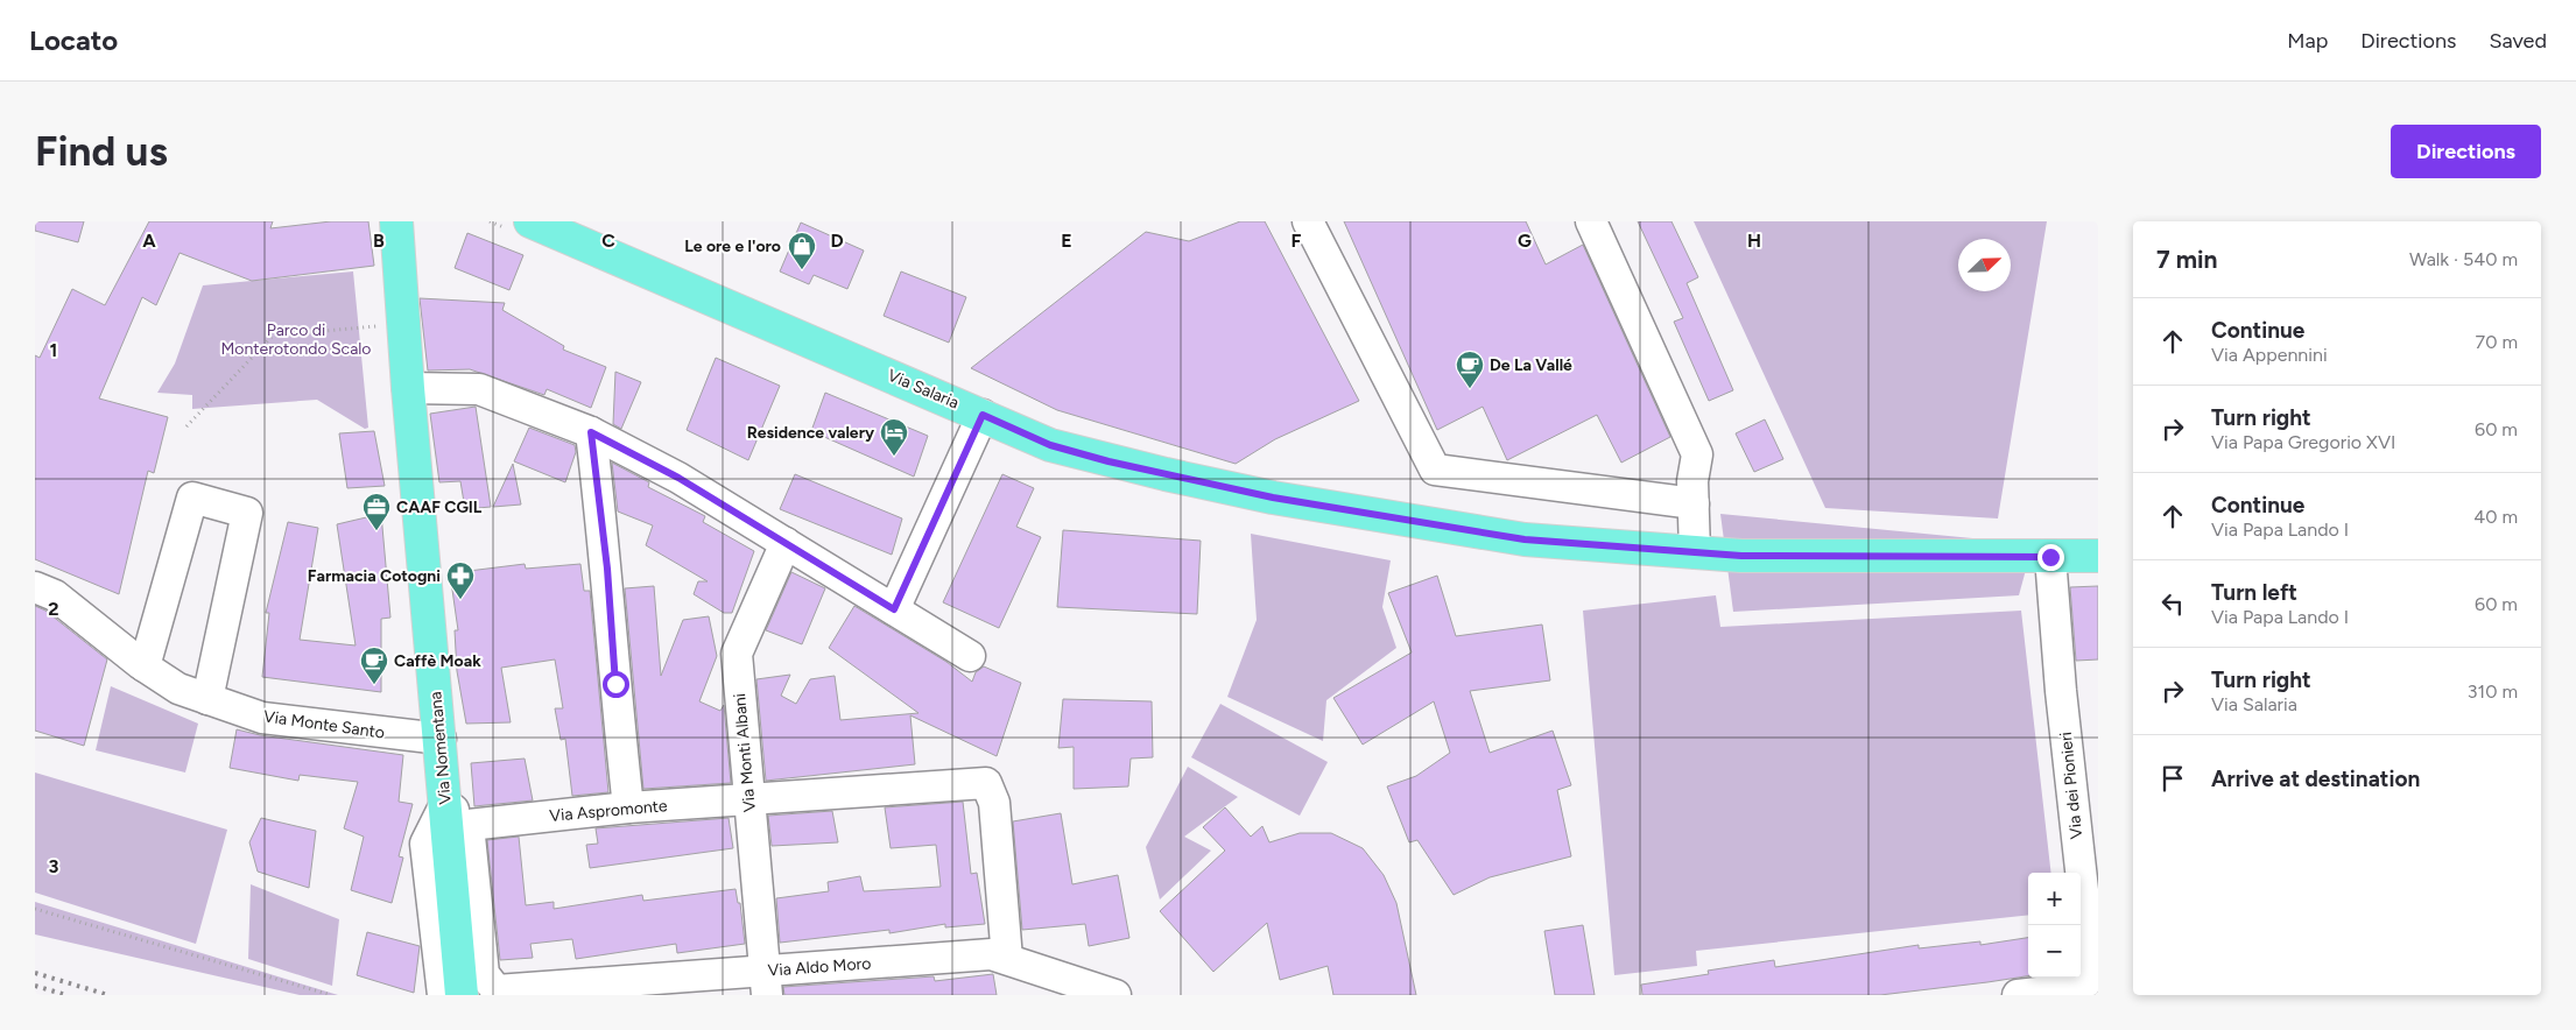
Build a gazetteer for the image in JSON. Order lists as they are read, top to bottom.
{
  "streets": {
    "main road": ["Via Salaria", "Via Nomentana"],
    "street": [
      "Via Monte Santo",
      "Via Monti Albani",
      "Via dei Pionieri",
      "Via Aspromonte",
      "Via Aldo Moro"
    ]
  },
  "crossings": [
    ["Via Salaria", "Via dei Pionieri"],
    ["Via Monte Santo", "Via Nomentana"],
    ["Via Monti Albani", "Via Aspromonte"],
    ["Via Monti Albani", "Via Aldo Moro"],
    ["Via Aspromonte", "Via Aldo Moro"]
  ],
  "parks": ["Parco di Monterotondo Scalo"],
  "places": {
    "shop": ["Le ore e l'oro"],
    "cafe": ["De La Vallé", "Caffè Moak"],
    "hotel": ["Residence valery"],
    "office": ["CAAF CGIL"],
    "pharmacy": ["Farmacia Cotogni"]
  },
  "north": "top right",
  "page": {
    "header": "Locato",
    "nav": ["Map", "Directions", "Saved"],
    "buttons": "Directions",
    "title": "Find us",
    "heading": ["7 min", "Walk · 540 m"],
    "list": [
      ["Continue", "Via Appennini", "70 m"],
      ["Turn right", "Via Papa Gregorio XVI", "60 m"],
      ["Continue", "Via Papa Lando I", "40 m"],
      ["Turn left", "Via Papa Lando I", "60 m"],
      ["Turn right", "Via Salaria", "310 m"],
      "Arrive at destination"
    ],
    "map_buttons": ["+", "−"]
  },
  "grid": {
    "columns": [
      "A",
      "B",
      "C",
      "D",
      "E",
      "F",
      "G",
      "H"
    ],
    "rows": ["1", "2", "3"]
  }
}
